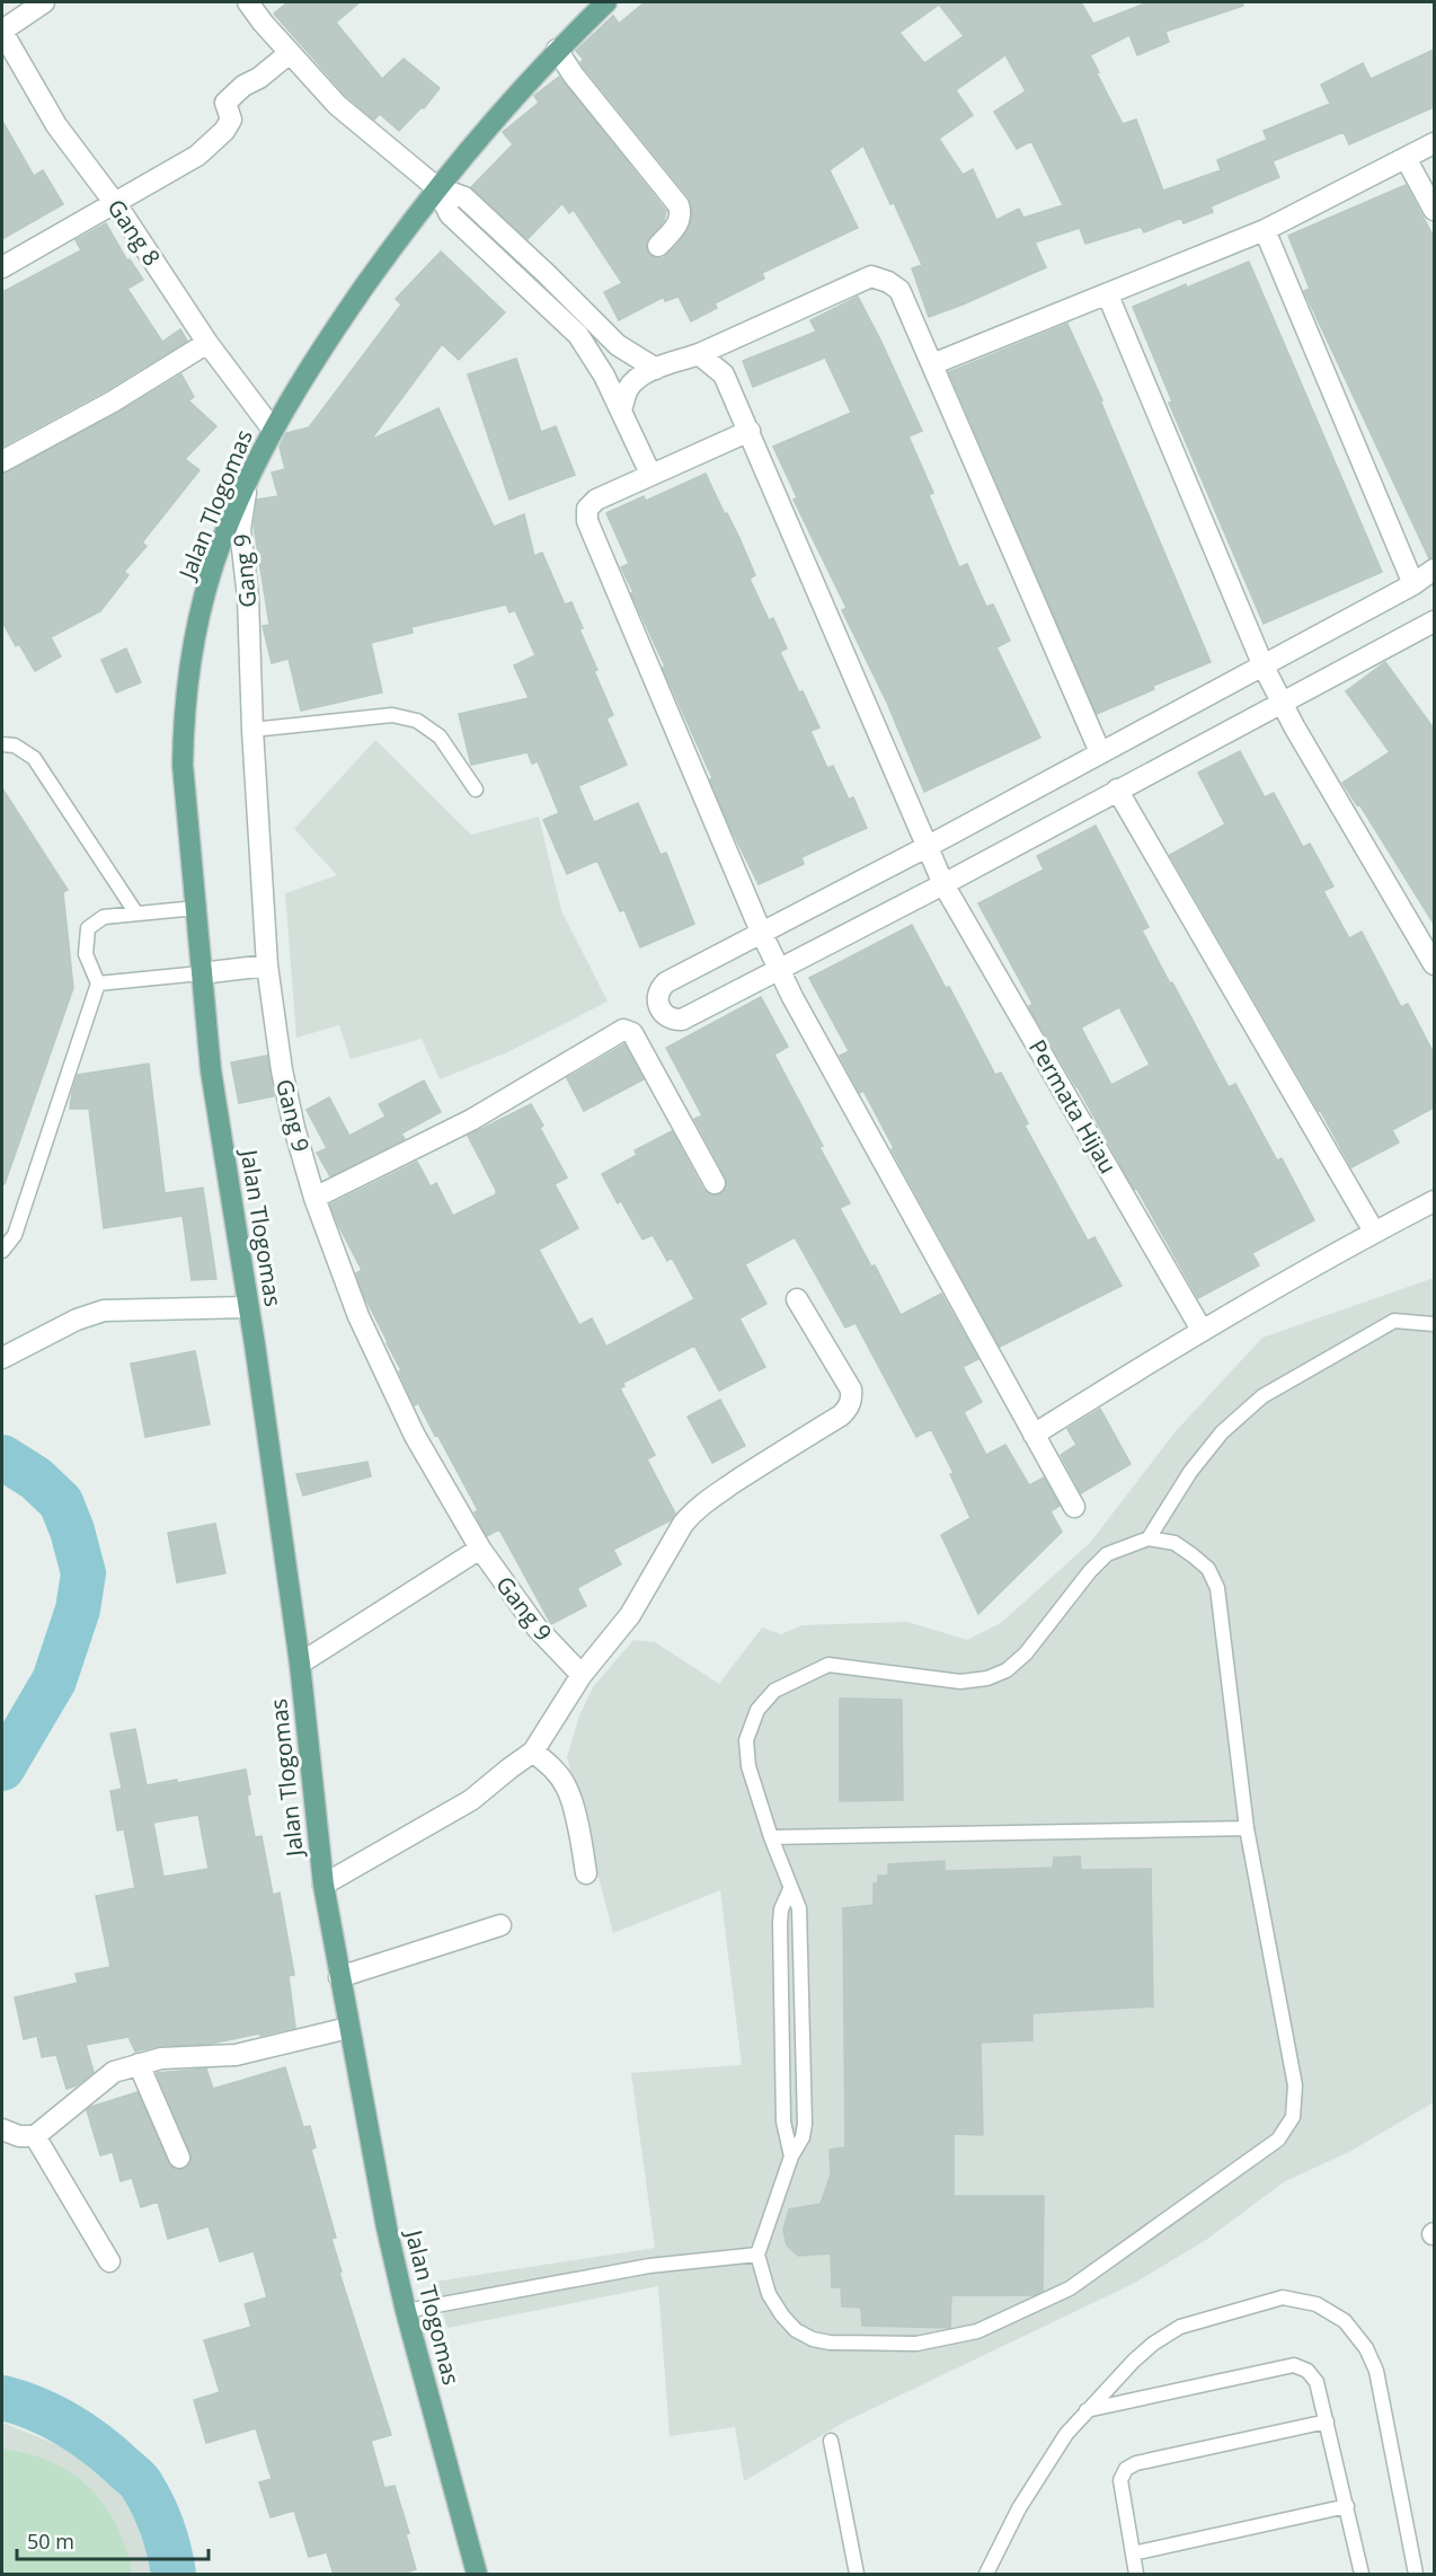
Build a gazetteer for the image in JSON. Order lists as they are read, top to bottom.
{
  "streets": {
    "main road": ["Jalan Tlogomas"],
    "street": ["Gang 8", "Gang 9", "Permata Hijau"]
  },
  "crossings": [
    ["Gang 8", "Jalan Tlogomas"],
    ["Jalan Tlogomas", "Gang 9"]
  ],
  "scale_bar": "50 m"
}
